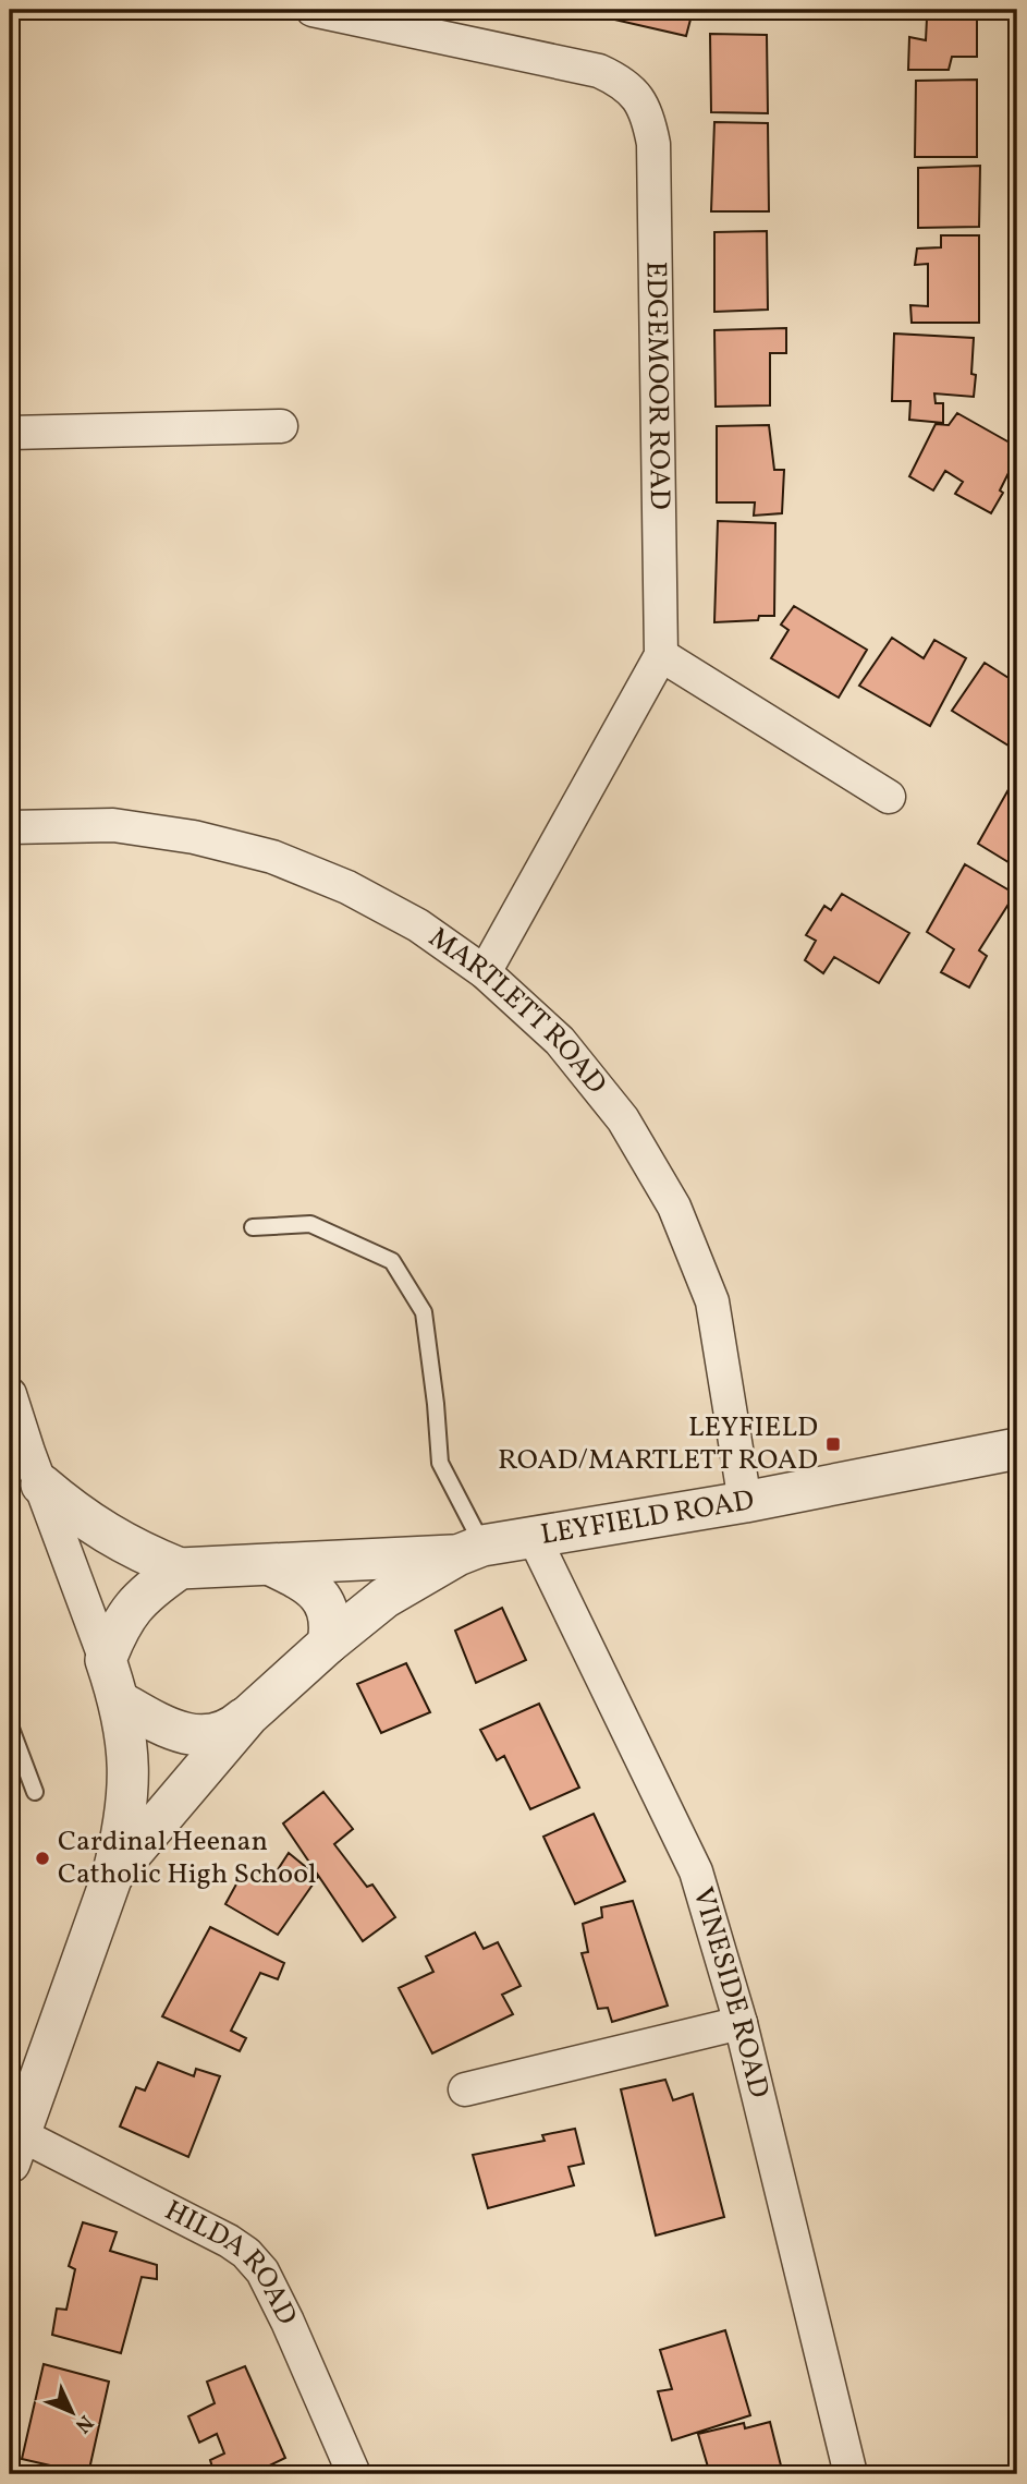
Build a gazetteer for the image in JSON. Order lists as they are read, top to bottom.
{
  "streets": {
    "street": [
      "EDGEMOOR ROAD",
      "MARTLETT ROAD",
      "LEYFIELD ROAD",
      "VINESIDE ROAD",
      "HILDA ROAD"
    ]
  },
  "crossings": [
    ["EDGEMOOR ROAD", "MARTLETT ROAD"],
    ["MARTLETT ROAD", "LEYFIELD ROAD"],
    ["LEYFIELD ROAD", "VINESIDE ROAD"]
  ],
  "places": {
    "transit": ["LEYFIELD ROAD/MARTLETT ROAD"],
    "other": ["Cardinal Heenan Catholic High School"]
  },
  "north": "bottom right"
}
